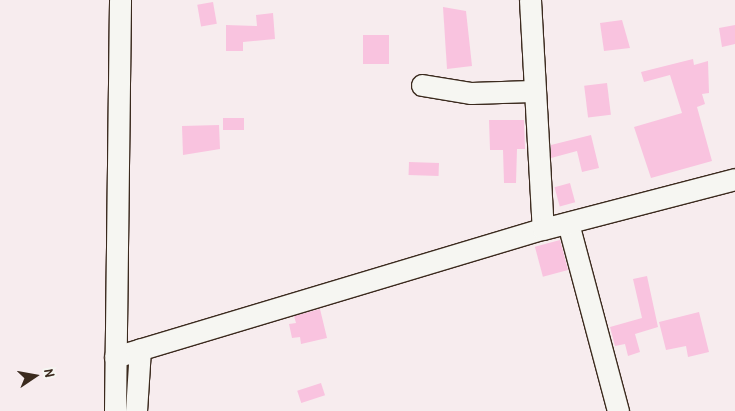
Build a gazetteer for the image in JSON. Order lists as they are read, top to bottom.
{
  "north": "right"
}
